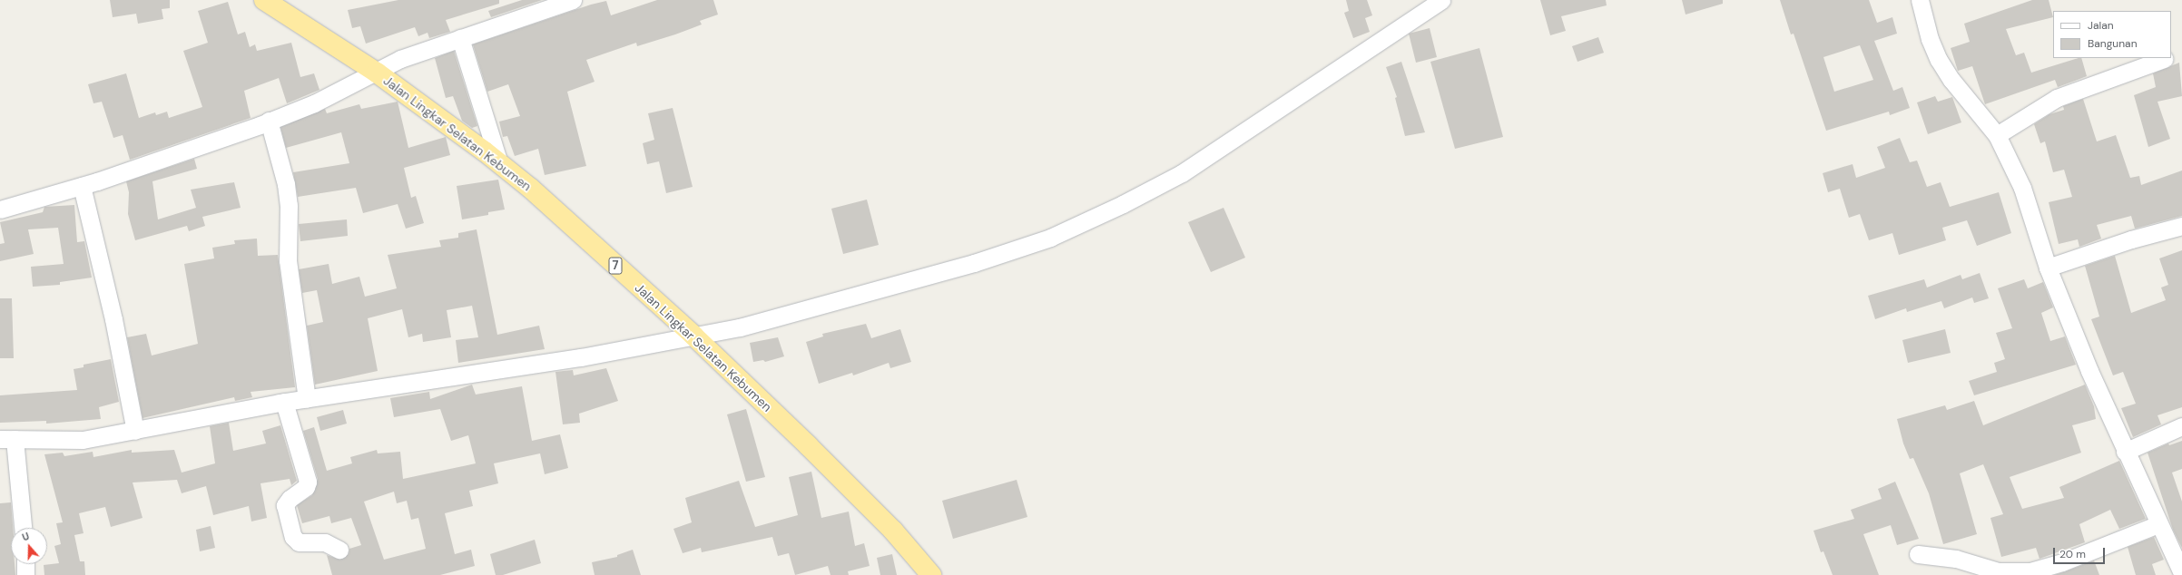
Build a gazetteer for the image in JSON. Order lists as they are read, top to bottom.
{
  "streets": {
    "highway": ["Jalan Lingkar Selatan Kebumen", "7"]
  },
  "legend": ["Jalan", "Bangunan"],
  "scale_bar": "20 m",
  "north": "top"
}
